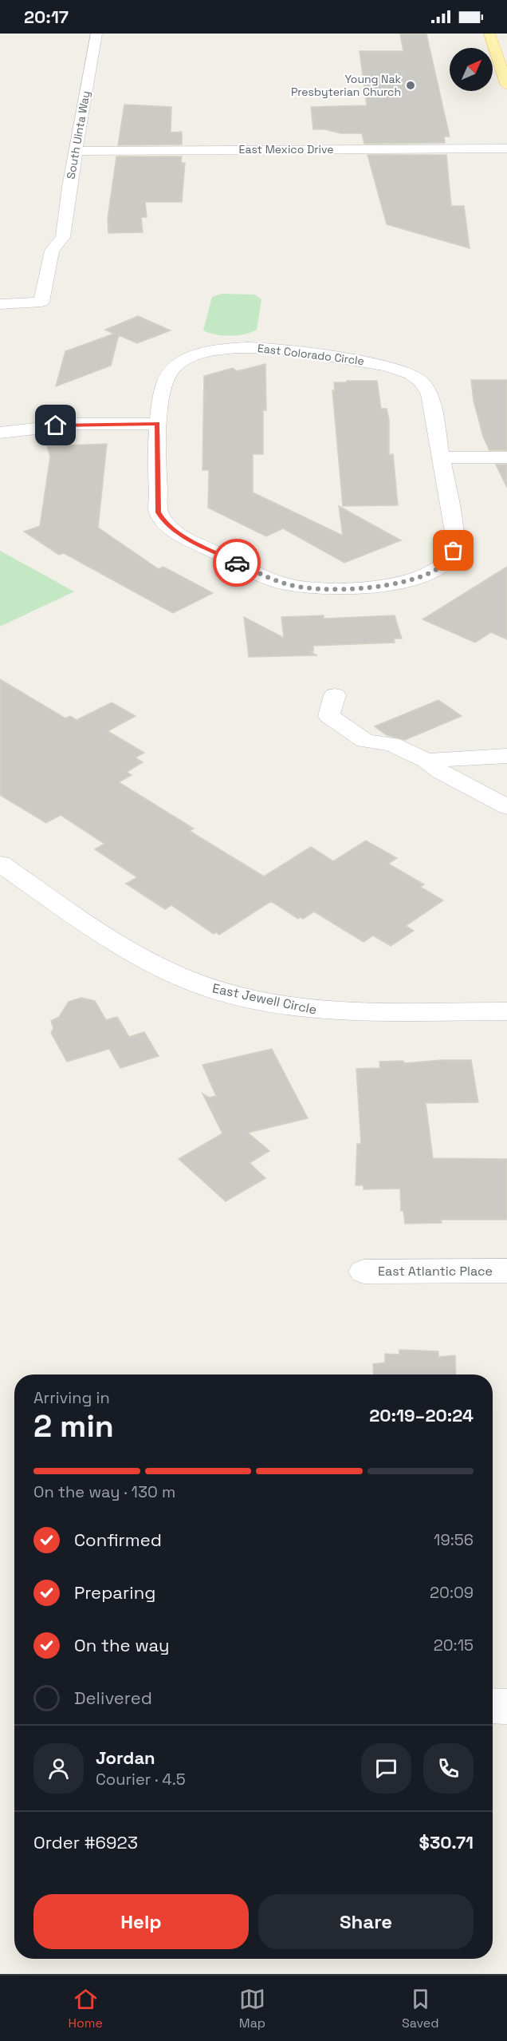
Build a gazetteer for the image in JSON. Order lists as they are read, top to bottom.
{
  "streets": {
    "street": [
      "South Uinta Way",
      "East Mexico Drive",
      "East Colorado Circle",
      "East Jewell Circle",
      "East Atlantic Place"
    ]
  },
  "crossings": [
    ["South Uinta Way", "East Mexico Drive"]
  ],
  "places": ["Young Nak Presbyterian Church"],
  "north": "top right",
  "page": {
    "status": "20:17",
    "heading": ["2 min", "Arriving in", "20:19–20:24"],
    "panel": [
      "Jordan",
      "Courier · 4.5",
      "Order #6923",
      "$30.71"
    ],
    "bar": "On the way · 130 m",
    "list": [
      ["Confirmed", "19:56"],
      ["Preparing", "20:09"],
      ["On the way", "20:15"],
      "Delivered"
    ],
    "buttons": ["Help", "Share"],
    "tabs": ["Home", "Map", "Saved"]
  }
}
